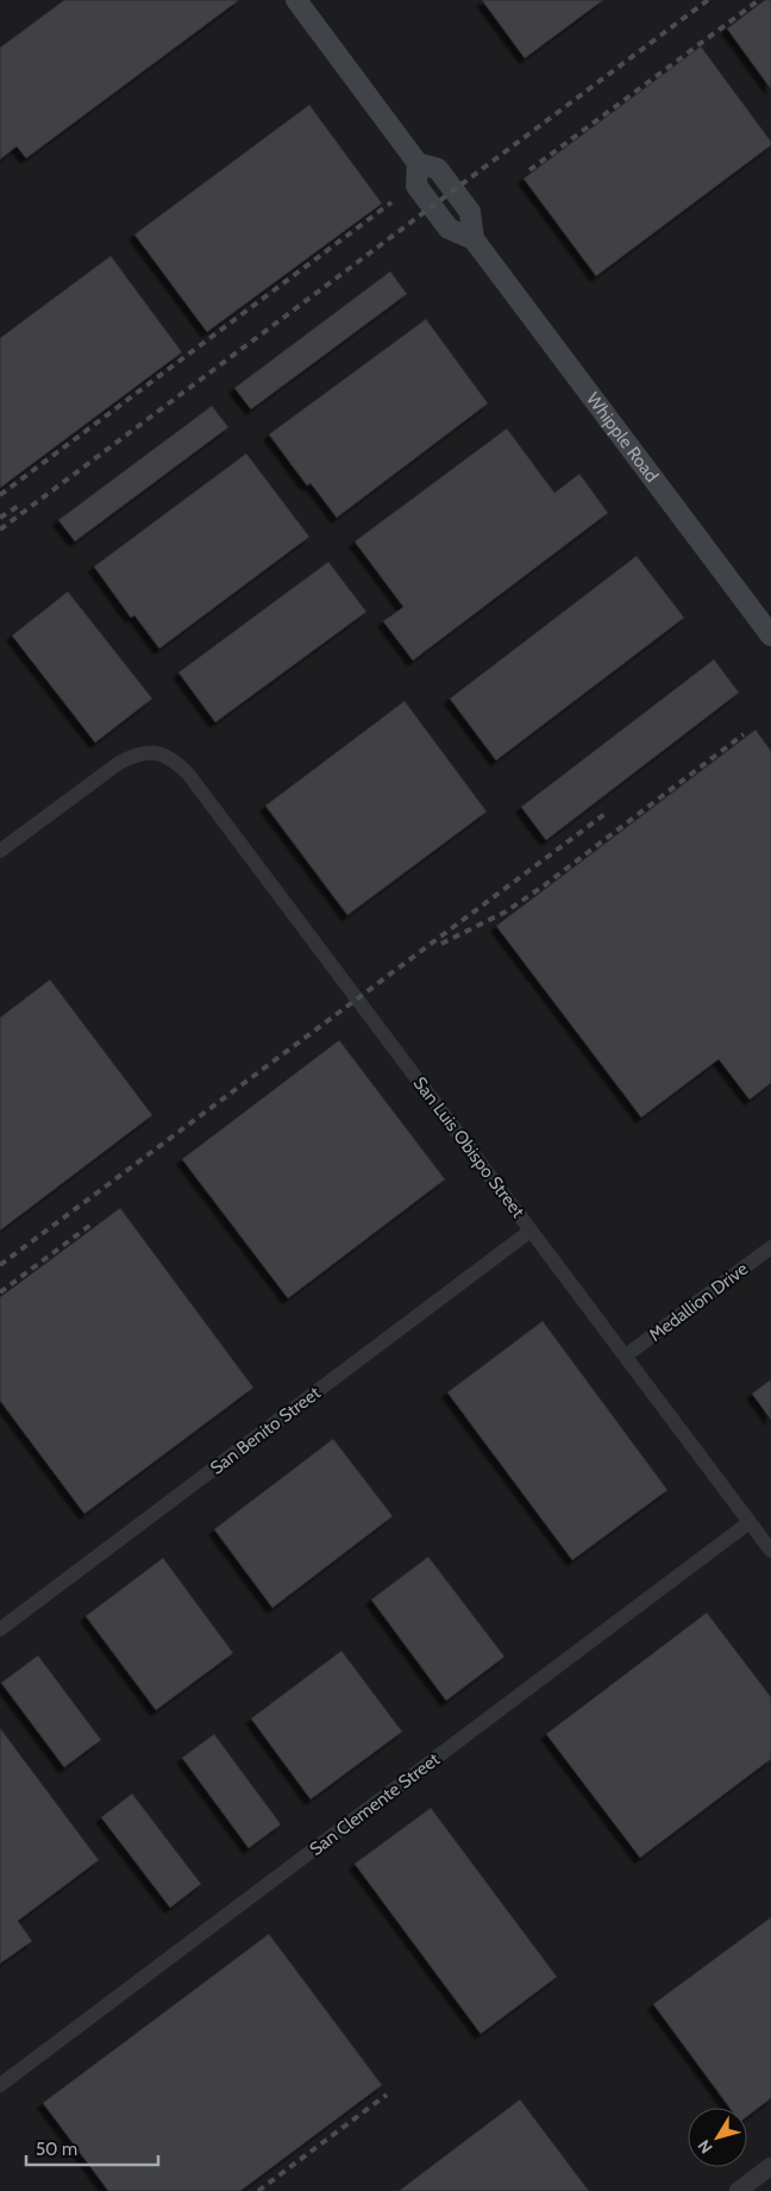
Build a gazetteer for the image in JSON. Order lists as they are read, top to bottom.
{
  "streets": {
    "main road": ["Whipple Road"],
    "street": [
      "San Luis Obispo Street",
      "Medallion Drive",
      "San Benito Street",
      "San Clemente Street"
    ]
  },
  "crossings": [
    ["San Luis Obispo Street", "Medallion Drive"],
    ["San Luis Obispo Street", "San Benito Street"],
    ["San Luis Obispo Street", "San Clemente Street"]
  ],
  "scale_bar": "50 m",
  "north": "bottom left"
}
